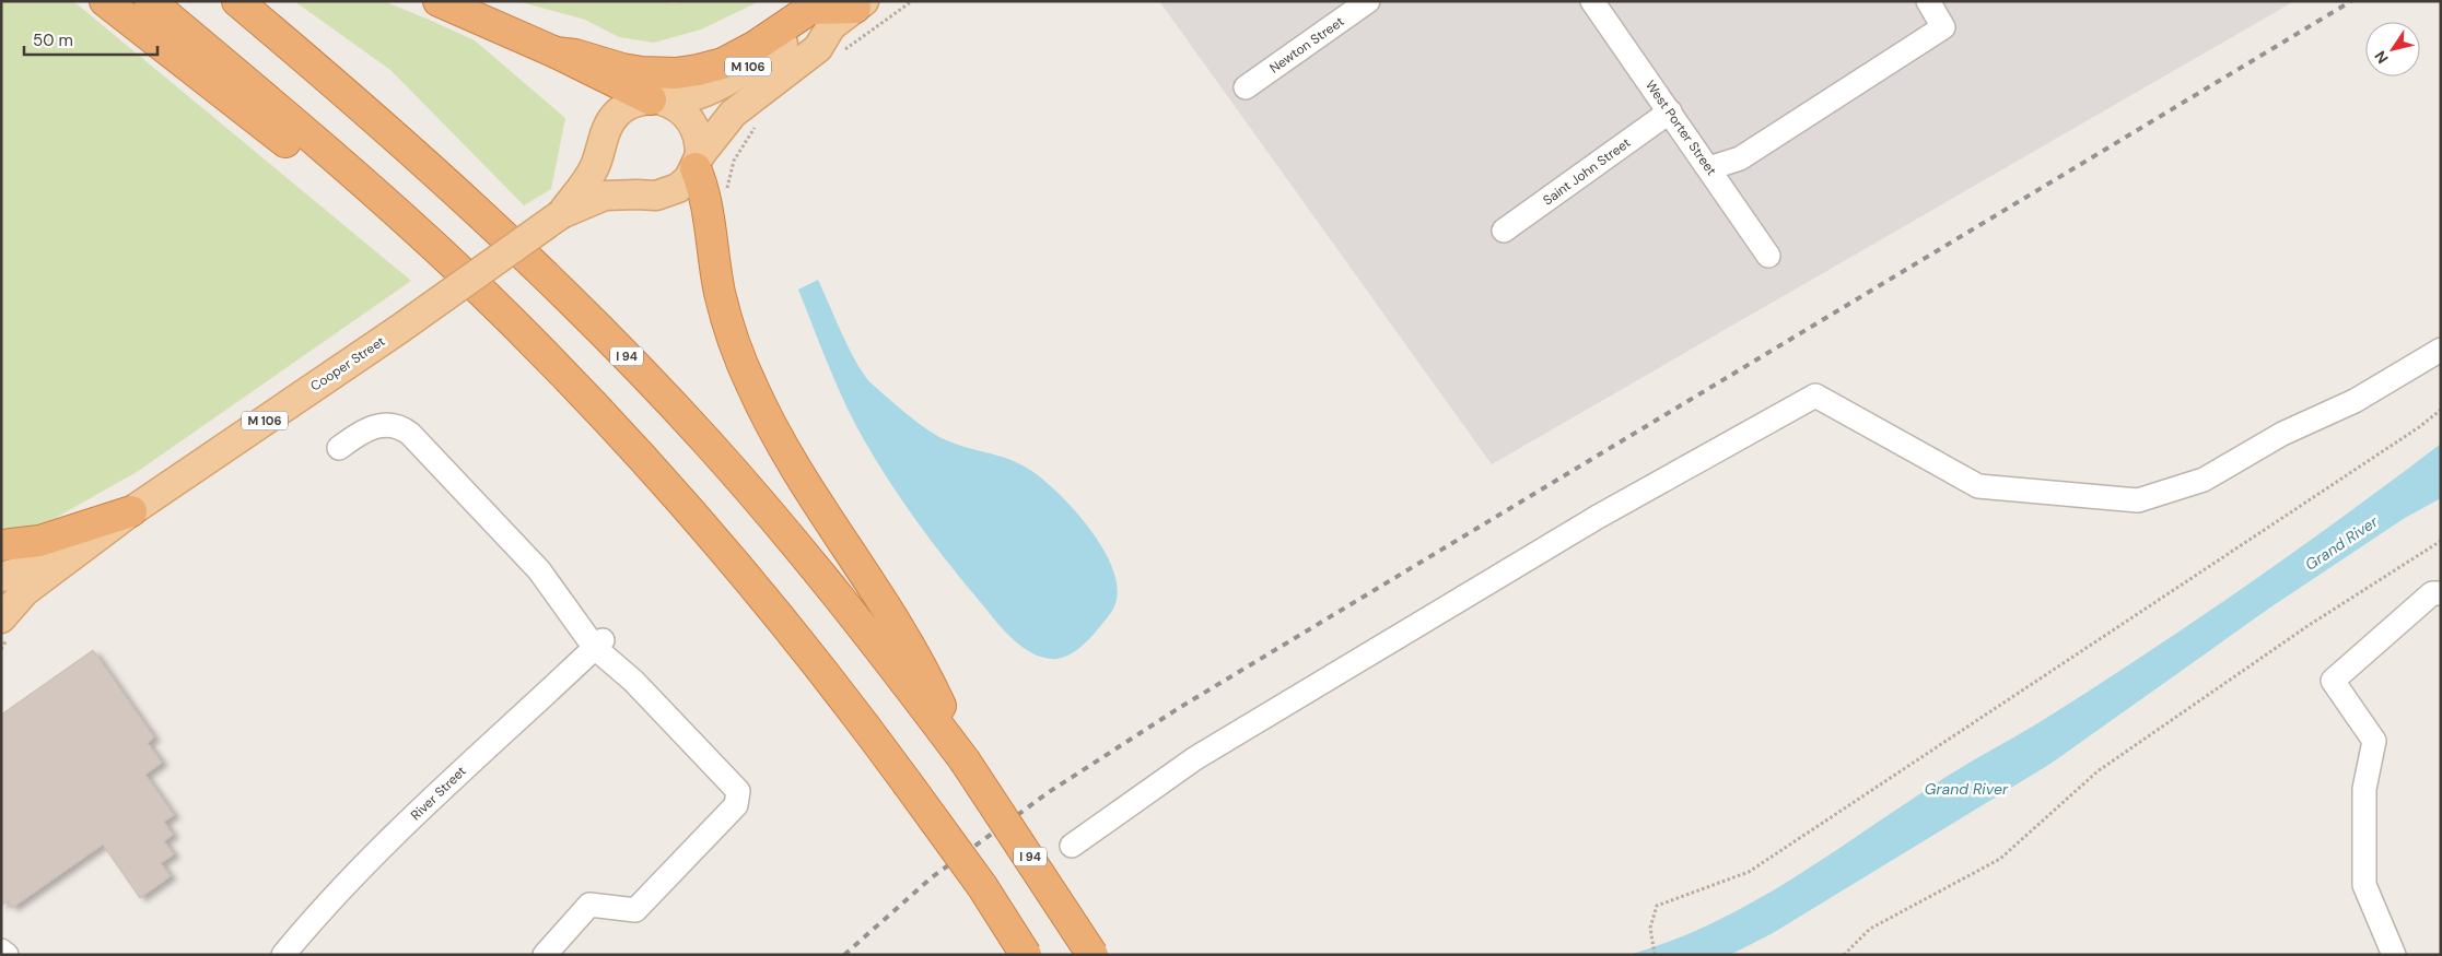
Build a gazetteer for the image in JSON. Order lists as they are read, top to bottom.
{
  "streets": {
    "highway": ["I 94"],
    "main road": ["M 106", "Cooper Street"],
    "street": [
      "Newton Street",
      "West Porter Street",
      "Saint John Street",
      "River Street"
    ]
  },
  "crossings": [
    ["West Porter Street", "Saint John Street"]
  ],
  "water": ["Grand River"],
  "scale_bar": "50 m",
  "north": "bottom left"
}
